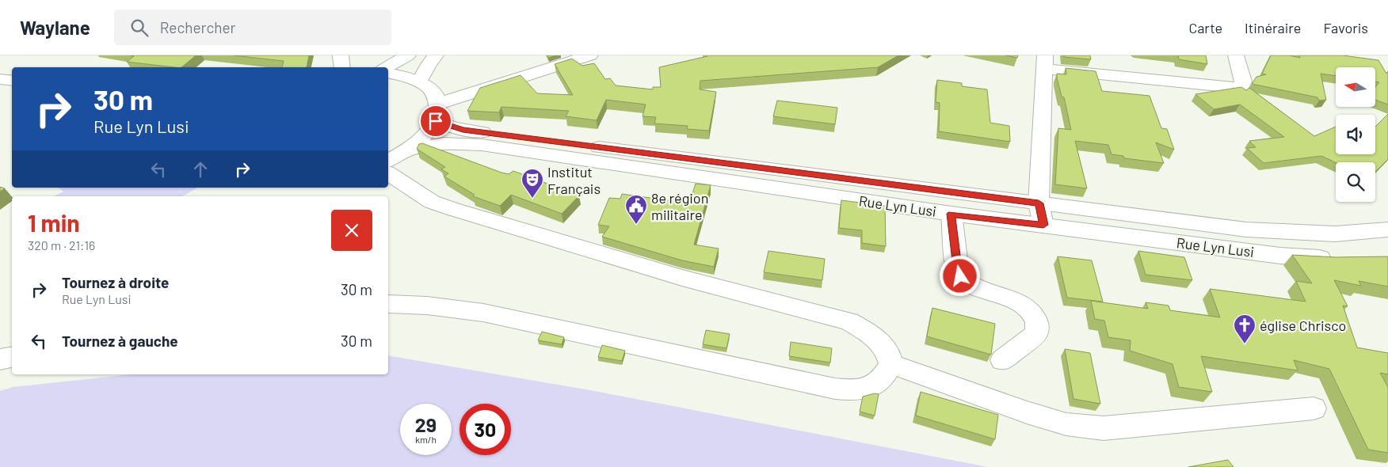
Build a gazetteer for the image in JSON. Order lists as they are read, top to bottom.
{
  "streets": {
    "street": ["Rue Lyn Lusi"]
  },
  "places": {
    "theatre": ["Institut Français"],
    "public building": ["8e région militaire"],
    "church": ["église Chrisco"]
  },
  "north": "left",
  "page": {
    "header": "Waylane",
    "search": "Rechercher",
    "nav": ["Carte", "Itinéraire", "Favoris"],
    "turn": ["30 m", "Rue Lyn Lusi"],
    "heading": ["1 min", "320 m · 21:16"],
    "list": [
      {
        "name": "Tournez à droite",
        "note": "Rue Lyn Lusi",
        "value": "30 m"
      },
      {
        "name": "Tournez à gauche",
        "value": "30 m"
      }
    ],
    "speed": "29 km/h",
    "limit": "30"
  }
}
